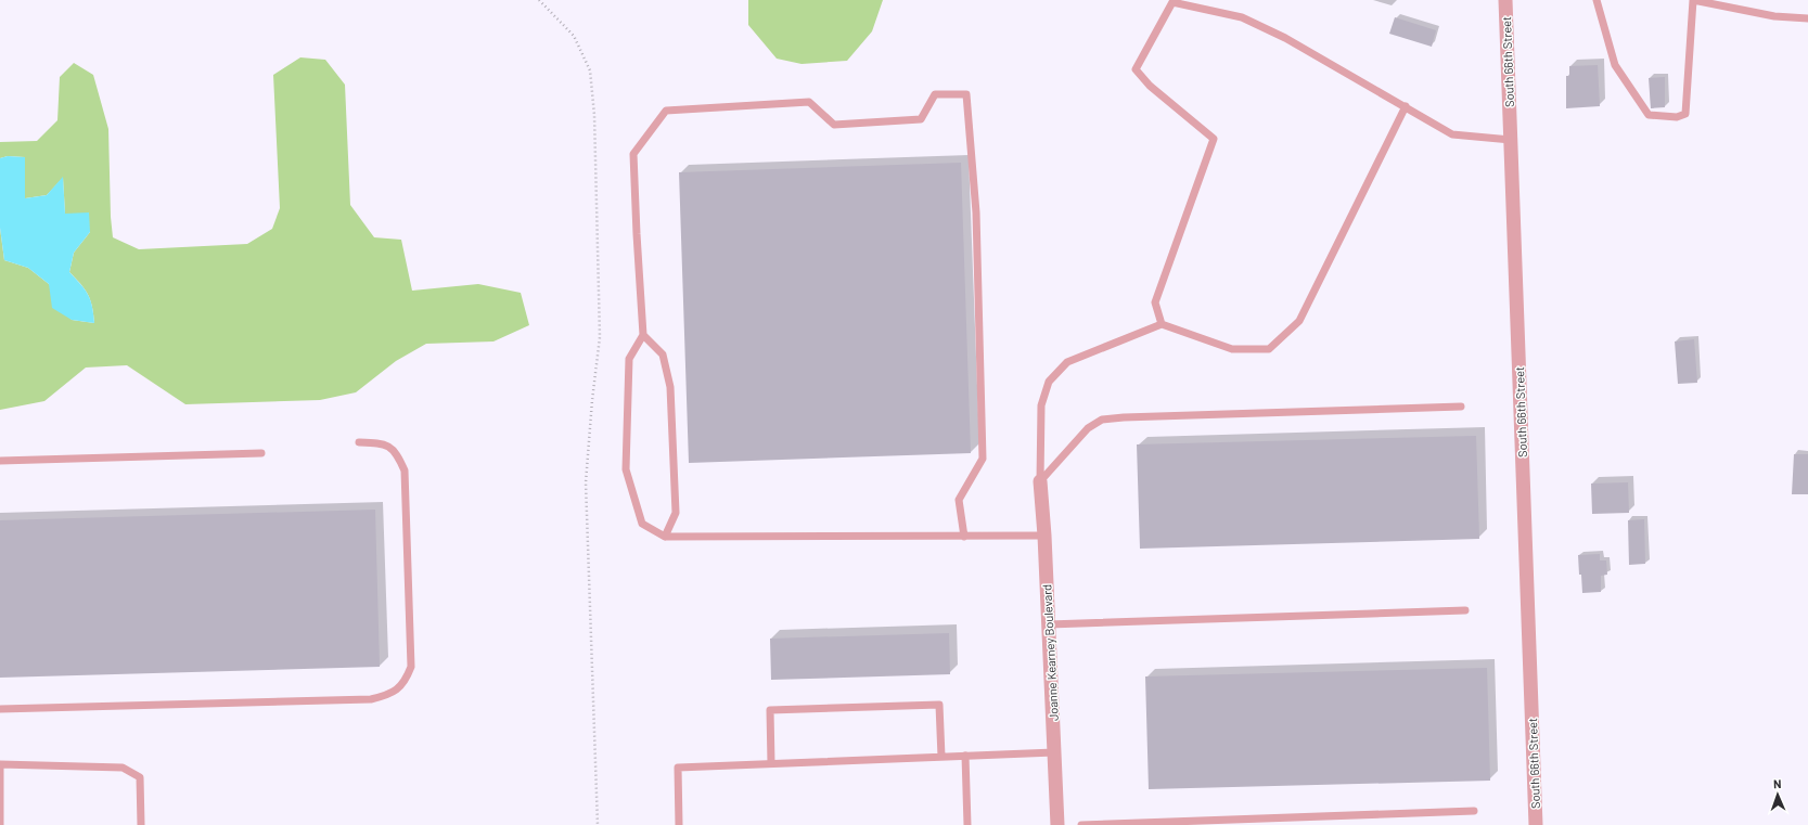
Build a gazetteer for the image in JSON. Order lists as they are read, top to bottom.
{
  "streets": {
    "street": ["South 66th Street", "Joanne Kearney Boulevard"]
  },
  "north": "top"
}
